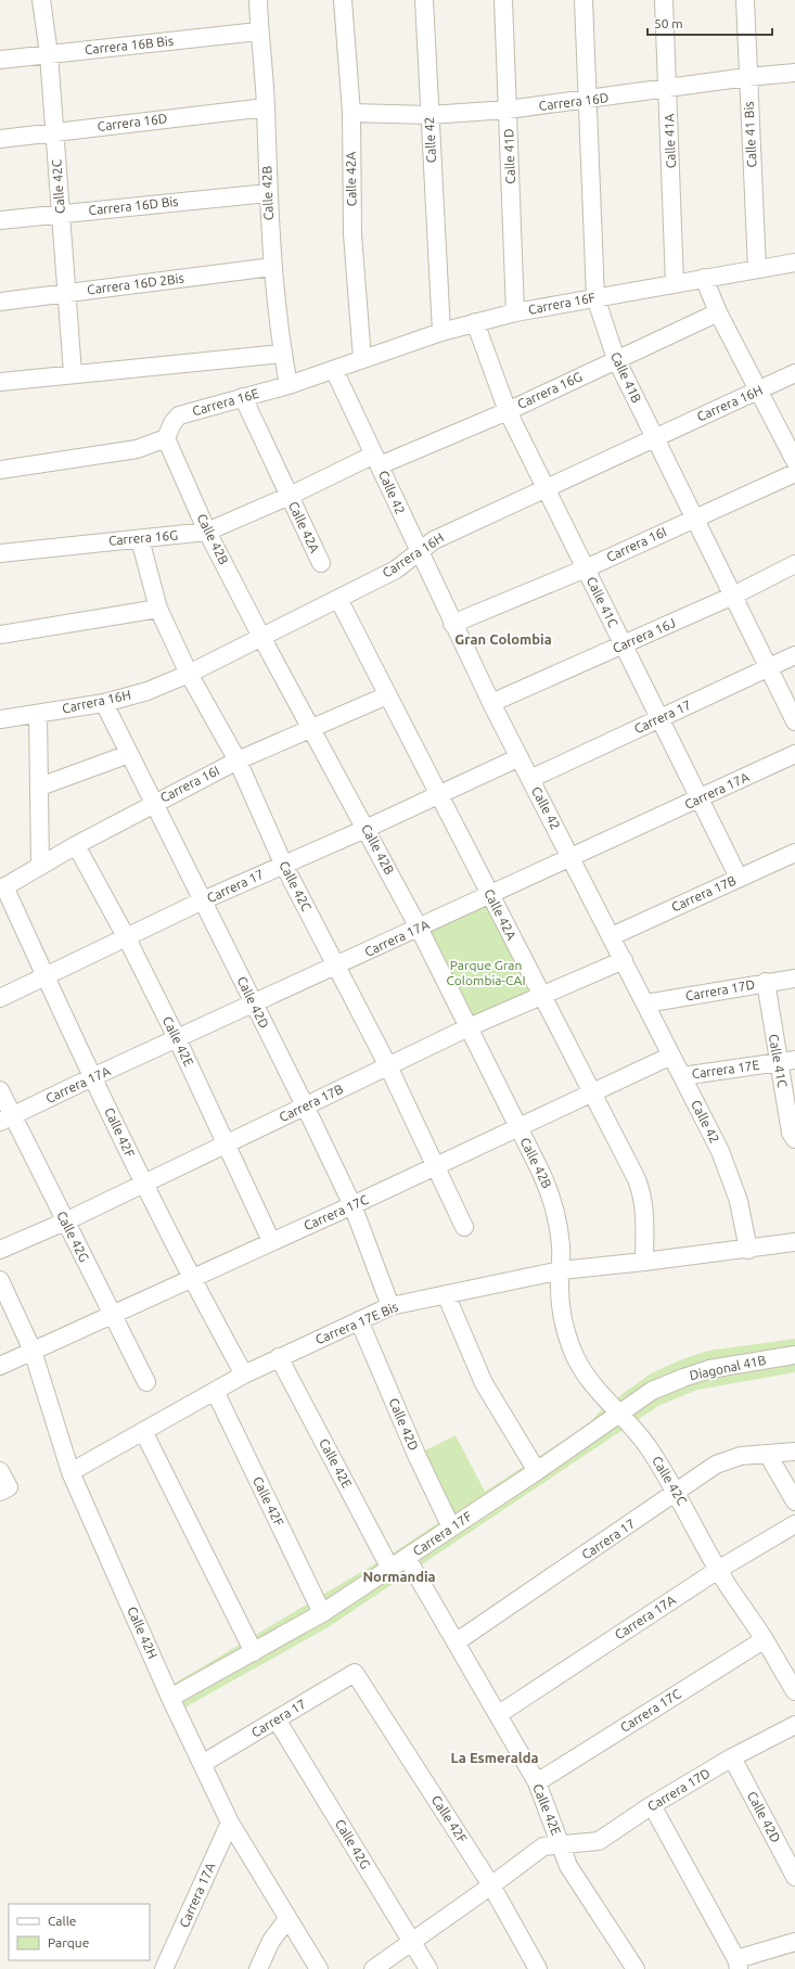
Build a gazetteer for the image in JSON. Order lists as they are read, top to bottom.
{
  "streets": {
    "street": [
      "Carrera 16B Bis",
      "Carrera 16D",
      "Calle 41 Bis",
      "Calle 42",
      "Calle 41A",
      "Calle 41D",
      "Calle 42A",
      "Calle 42C",
      "Calle 42B",
      "Carrera 16D Bis",
      "Carrera 16D 2Bis",
      "Carrera 16F",
      "Calle 41B",
      "Carrera 16G",
      "Carrera 16E",
      "Carrera 16H",
      "Carrera 16I",
      "Calle 41C",
      "Carrera 16J",
      "Carrera 17",
      "Carrera 17A",
      "Carrera 17B",
      "Carrera 17D",
      "Calle 42D",
      "Calle 42E",
      "Carrera 17E",
      "Calle 42F",
      "Carrera 17C",
      "Calle 42G",
      "Carrera 17E Bis",
      "Diagonal 41B",
      "Carrera 17F",
      "Calle 42H"
    ]
  },
  "crossings": [
    ["Carrera 16B Bis", "Calle 42C"],
    ["Carrera 16B Bis", "Calle 42B"],
    ["Carrera 16D", "Calle 41 Bis"],
    ["Carrera 16D", "Calle 42"],
    ["Carrera 16D", "Calle 41A"],
    ["Carrera 16D", "Calle 41D"],
    ["Carrera 16D", "Calle 42A"],
    ["Carrera 16D", "Calle 42C"],
    ["Carrera 16D", "Calle 42B"],
    ["Carrera 16D", "Calle 41B"],
    ["Calle 41 Bis", "Carrera 16F"],
    ["Calle 42", "Carrera 16F"],
    ["Calle 42", "Carrera 16G"],
    ["Calle 42", "Carrera 16E"],
    ["Calle 42", "Carrera 16H"],
    ["Calle 42", "Carrera 16I"],
    ["Calle 42", "Carrera 16J"],
    ["Calle 42", "Carrera 17"],
    ["Calle 42", "Carrera 17A"],
    ["Calle 42", "Carrera 17B"],
    ["Calle 42", "Carrera 17D"],
    ["Calle 42", "Carrera 17E"],
    ["Calle 42", "Carrera 17C"],
    ["Calle 42", "Carrera 17E Bis"],
    ["Calle 41A", "Carrera 16F"],
    ["Calle 41D", "Carrera 16F"],
    ["Calle 42A", "Carrera 16F"],
    ["Calle 42A", "Carrera 16G"],
    ["Calle 42A", "Carrera 16E"],
    ["Calle 42A", "Carrera 16H"],
    ["Calle 42A", "Carrera 16I"],
    ["Calle 42A", "Carrera 17"],
    ["Calle 42A", "Carrera 17A"],
    ["Calle 42A", "Carrera 17B"],
    ["Calle 42A", "Carrera 17C"],
    ["Calle 42A", "Carrera 17E Bis"],
    ["Calle 42C", "Calle 42B"],
    ["Calle 42C", "Carrera 16D Bis"],
    ["Calle 42C", "Carrera 16D 2Bis"],
    ["Calle 42C", "Carrera 16G"],
    ["Calle 42C", "Carrera 16H"],
    ["Calle 42C", "Carrera 16I"],
    ["Calle 42C", "Carrera 17"],
    ["Calle 42C", "Carrera 17A"],
    ["Calle 42C", "Carrera 17B"],
    ["Calle 42C", "Carrera 17C"],
    ["Calle 42C", "Carrera 17E Bis"],
    ["Calle 42C", "Diagonal 41B"],
    ["Calle 42C", "Carrera 17F"],
    ["Calle 42B", "Carrera 16D Bis"],
    ["Calle 42B", "Carrera 16D 2Bis"],
    ["Calle 42B", "Carrera 16G"],
    ["Calle 42B", "Carrera 16E"],
    ["Calle 42B", "Carrera 16H"],
    ["Calle 42B", "Carrera 16I"],
    ["Calle 42B", "Carrera 17"],
    ["Calle 42B", "Carrera 17A"],
    ["Calle 42B", "Carrera 17B"],
    ["Calle 42B", "Carrera 17C"],
    ["Calle 42B", "Carrera 17E Bis"],
    ["Carrera 16F", "Calle 41B"],
    ["Carrera 16F", "Carrera 16E"],
    ["Carrera 16F", "Calle 41C"],
    ["Calle 41B", "Carrera 16G"],
    ["Calle 41B", "Carrera 16H"],
    ["Calle 41B", "Carrera 16I"],
    ["Calle 41B", "Carrera 16J"],
    ["Calle 41B", "Carrera 17"],
    ["Carrera 16G", "Calle 41C"],
    ["Carrera 16H", "Calle 41C"],
    ["Carrera 16H", "Calle 42D"],
    ["Carrera 16I", "Calle 41C"],
    ["Carrera 16I", "Calle 42D"],
    ["Carrera 16I", "Calle 42E"],
    ["Carrera 16I", "Calle 42F"],
    ["Calle 41C", "Carrera 16J"],
    ["Calle 41C", "Carrera 17"],
    ["Calle 41C", "Carrera 17A"],
    ["Calle 41C", "Carrera 17B"],
    ["Calle 41C", "Carrera 17D"],
    ["Calle 41C", "Carrera 17E"],
    ["Carrera 17", "Calle 42D"],
    ["Carrera 17", "Calle 42E"],
    ["Carrera 17", "Calle 42F"],
    ["Carrera 17", "Calle 42G"],
    ["Carrera 17", "Calle 42H"],
    ["Carrera 17A", "Calle 42D"],
    ["Carrera 17A", "Calle 42E"],
    ["Carrera 17A", "Calle 42F"],
    ["Carrera 17A", "Calle 42G"],
    ["Carrera 17A", "Calle 42H"],
    ["Carrera 17B", "Calle 42D"],
    ["Carrera 17B", "Calle 42E"],
    ["Carrera 17B", "Calle 42F"],
    ["Carrera 17B", "Calle 42G"],
    ["Carrera 17D", "Calle 42D"],
    ["Carrera 17D", "Calle 42E"],
    ["Calle 42D", "Carrera 17C"],
    ["Calle 42D", "Carrera 17E Bis"],
    ["Calle 42D", "Carrera 17F"],
    ["Calle 42E", "Carrera 17C"],
    ["Calle 42E", "Carrera 17E Bis"],
    ["Calle 42E", "Carrera 17F"],
    ["Calle 42F", "Carrera 17C"],
    ["Calle 42F", "Carrera 17E Bis"],
    ["Calle 42F", "Carrera 17F"],
    ["Carrera 17C", "Calle 42G"],
    ["Carrera 17C", "Calle 42H"],
    ["Carrera 17E Bis", "Calle 42H"],
    ["Diagonal 41B", "Carrera 17F"],
    ["Carrera 17F", "Calle 42H"]
  ],
  "districts": ["Gran Colombia", "Normandia", "La Esmeralda"],
  "parks": ["Parque Gran Colombia-CAI"],
  "legend": ["Calle", "Parque"],
  "scale_bar": "50 m"
}
